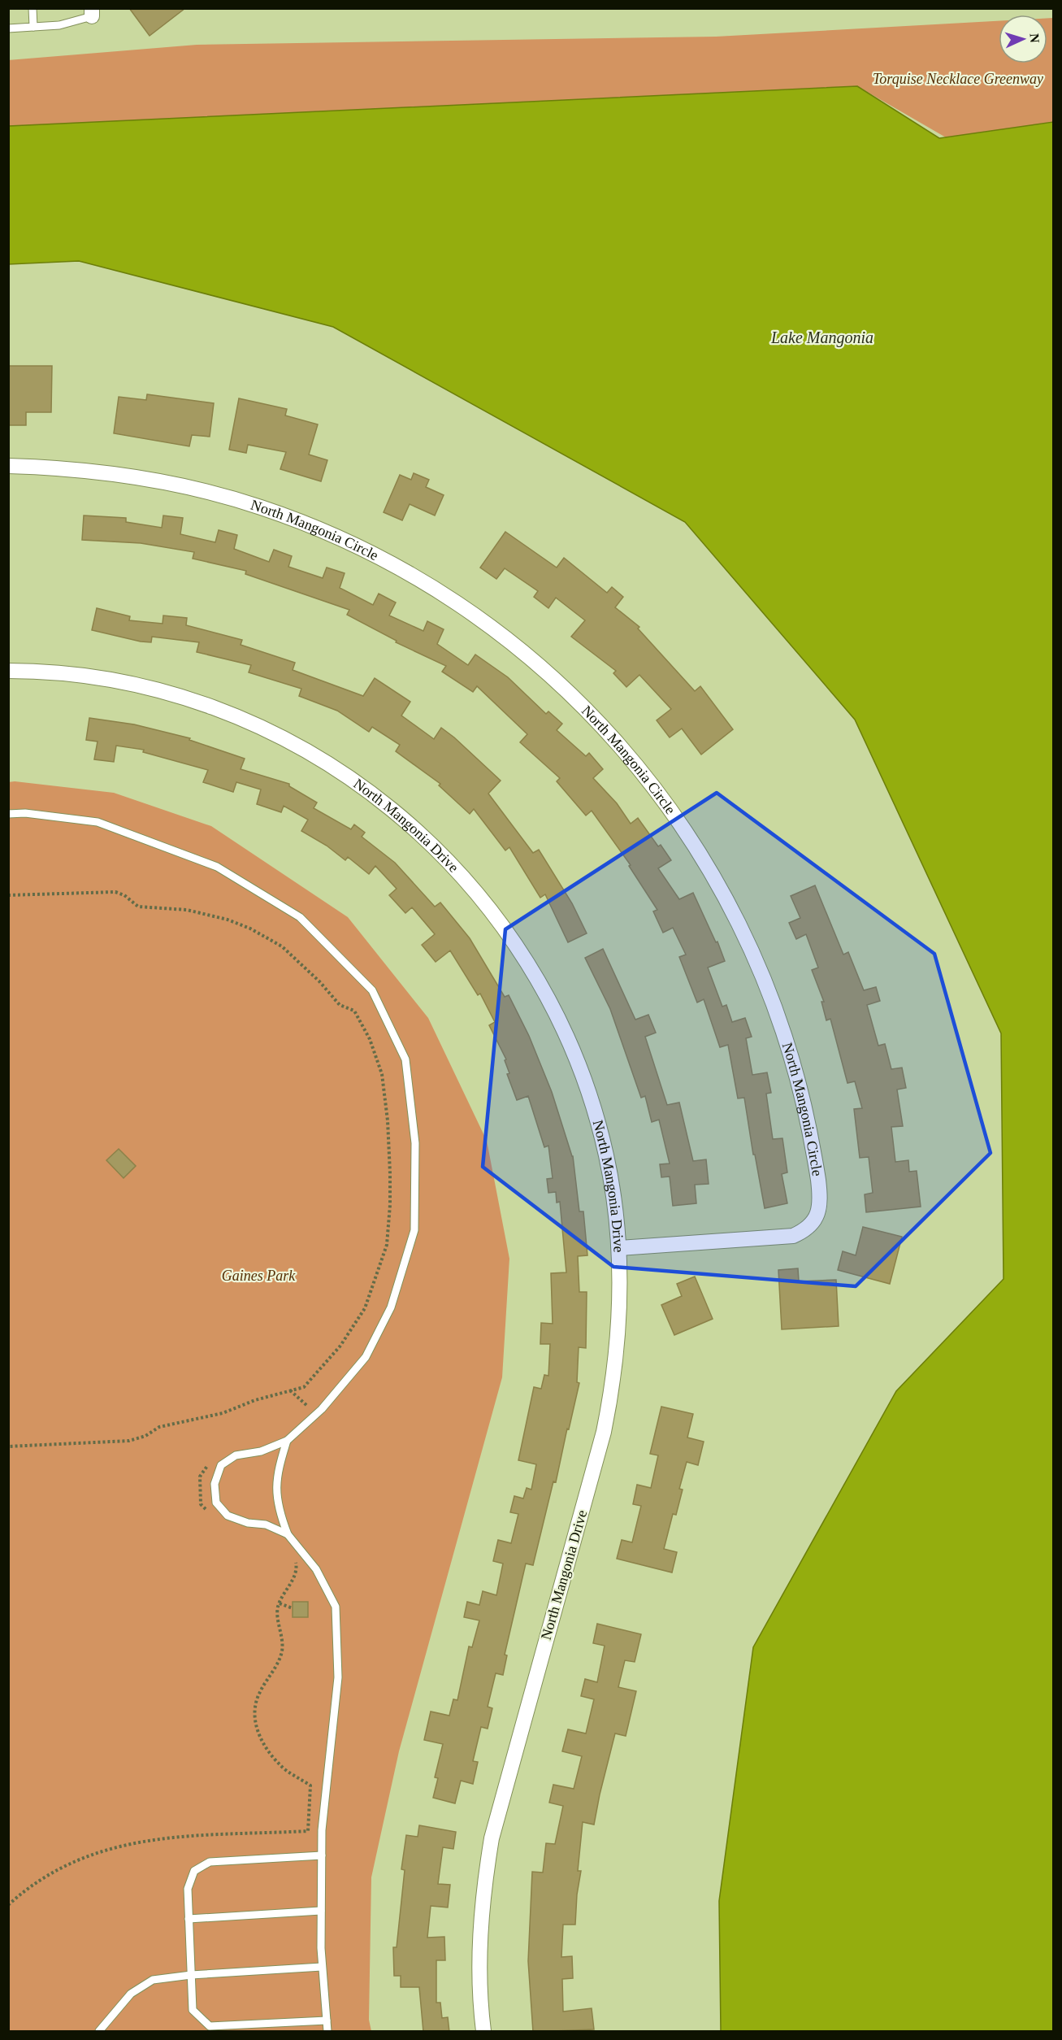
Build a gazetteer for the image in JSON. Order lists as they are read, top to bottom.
{
  "streets": {
    "street": ["North Mangonia Circle", "North Mangonia Drive"]
  },
  "crossings": [
    ["North Mangonia Circle", "North Mangonia Drive"]
  ],
  "water": ["Lake Mangonia"],
  "parks": ["Torquise Necklace Greenway", "Gaines Park"],
  "north": "right"
}
